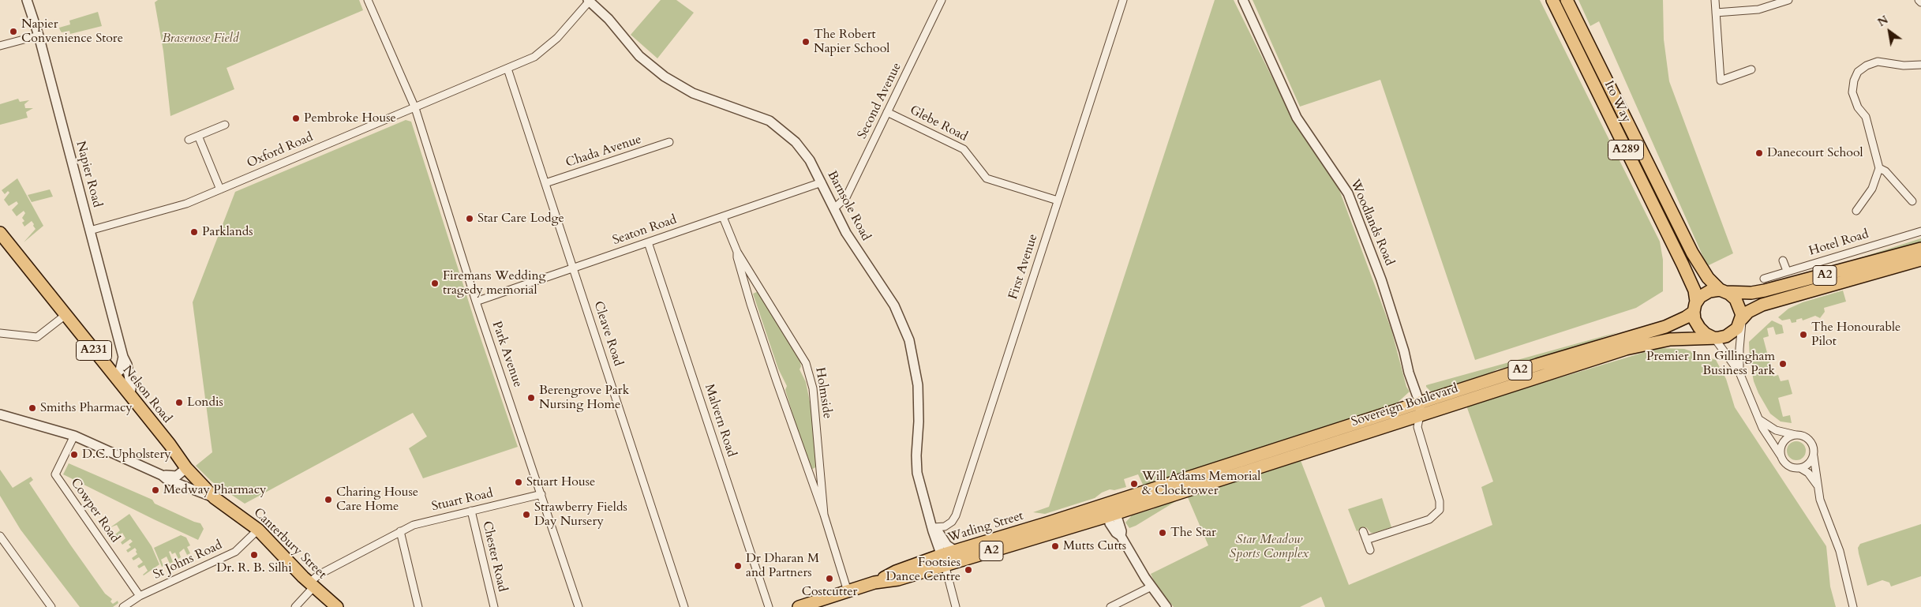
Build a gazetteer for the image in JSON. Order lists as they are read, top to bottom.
{
  "streets": {
    "main road": [
      "Ito Way",
      "A289",
      "A2",
      "A231",
      "Nelson Road",
      "Sovereign Boulevard",
      "Watling Street",
      "Canterbury Street"
    ],
    "street": [
      "Second Avenue",
      "Glebe Road",
      "Oxford Road",
      "Chada Avenue",
      "Napier Road",
      "Barnsole Road",
      "Woodlands Road",
      "Seaton Road",
      "Hotel Road",
      "First Avenue",
      "Cleave Road",
      "Park Avenue",
      "Holmside",
      "Malvern Road",
      "Stuart Road",
      "Cowper Road",
      "Chester Road",
      "St Johns Road"
    ]
  },
  "crossings": [
    ["Second Avenue", "Glebe Road"],
    ["Second Avenue", "Barnsole Road"],
    ["Ito Way", "A2"],
    ["Ito Way", "Sovereign Boulevard"],
    ["Glebe Road", "First Avenue"],
    ["Oxford Road", "Napier Road"],
    ["Oxford Road", "Barnsole Road"],
    ["Oxford Road", "Cleave Road"],
    ["Oxford Road", "Park Avenue"],
    ["Chada Avenue", "Cleave Road"],
    ["Napier Road", "Nelson Road"],
    ["Barnsole Road", "Seaton Road"],
    ["Barnsole Road", "First Avenue"],
    ["Barnsole Road", "Watling Street"],
    ["Woodlands Road", "Sovereign Boulevard"],
    ["Seaton Road", "Cleave Road"],
    ["Seaton Road", "Park Avenue"],
    ["Seaton Road", "Holmside"],
    ["Seaton Road", "Malvern Road"],
    ["A2", "Sovereign Boulevard"],
    ["Park Avenue", "Stuart Road"],
    ["Holmside", "Watling Street"],
    ["Nelson Road", "Canterbury Street"],
    ["Sovereign Boulevard", "Watling Street"],
    ["Stuart Road", "Canterbury Street"],
    ["Stuart Road", "Chester Road"],
    ["Cowper Road", "Canterbury Street"],
    ["Cowper Road", "St Johns Road"],
    ["Canterbury Street", "St Johns Road"]
  ],
  "parks": ["Brasenose Field", "Star Meadow Sports Complex"],
  "places": [
    "Napier Convenience Store",
    "The Robert Napier School",
    "Pembroke House",
    "Danecourt School",
    "Star Care Lodge",
    "Parklands",
    "Firemans Wedding tragedy memorial",
    "The Honourable Pilot",
    "Premier Inn Gillingham Business Park",
    "Berengrove Park Nursing Home",
    "Londis",
    "Smiths Pharmacy",
    "D.C. Upholstery",
    "Stuart House",
    "Will Adams Memorial & Clocktower",
    "Medway Pharmacy",
    "Charing House Care Home",
    "Strawberry Fields Day Nursery",
    "The Star",
    "Mutts Cutts",
    "Dr. R. B. Silhi",
    "Dr Dharan M and Partners",
    "Footsies Dance Centre",
    "Costcutter"
  ],
  "north": "top left"
}
